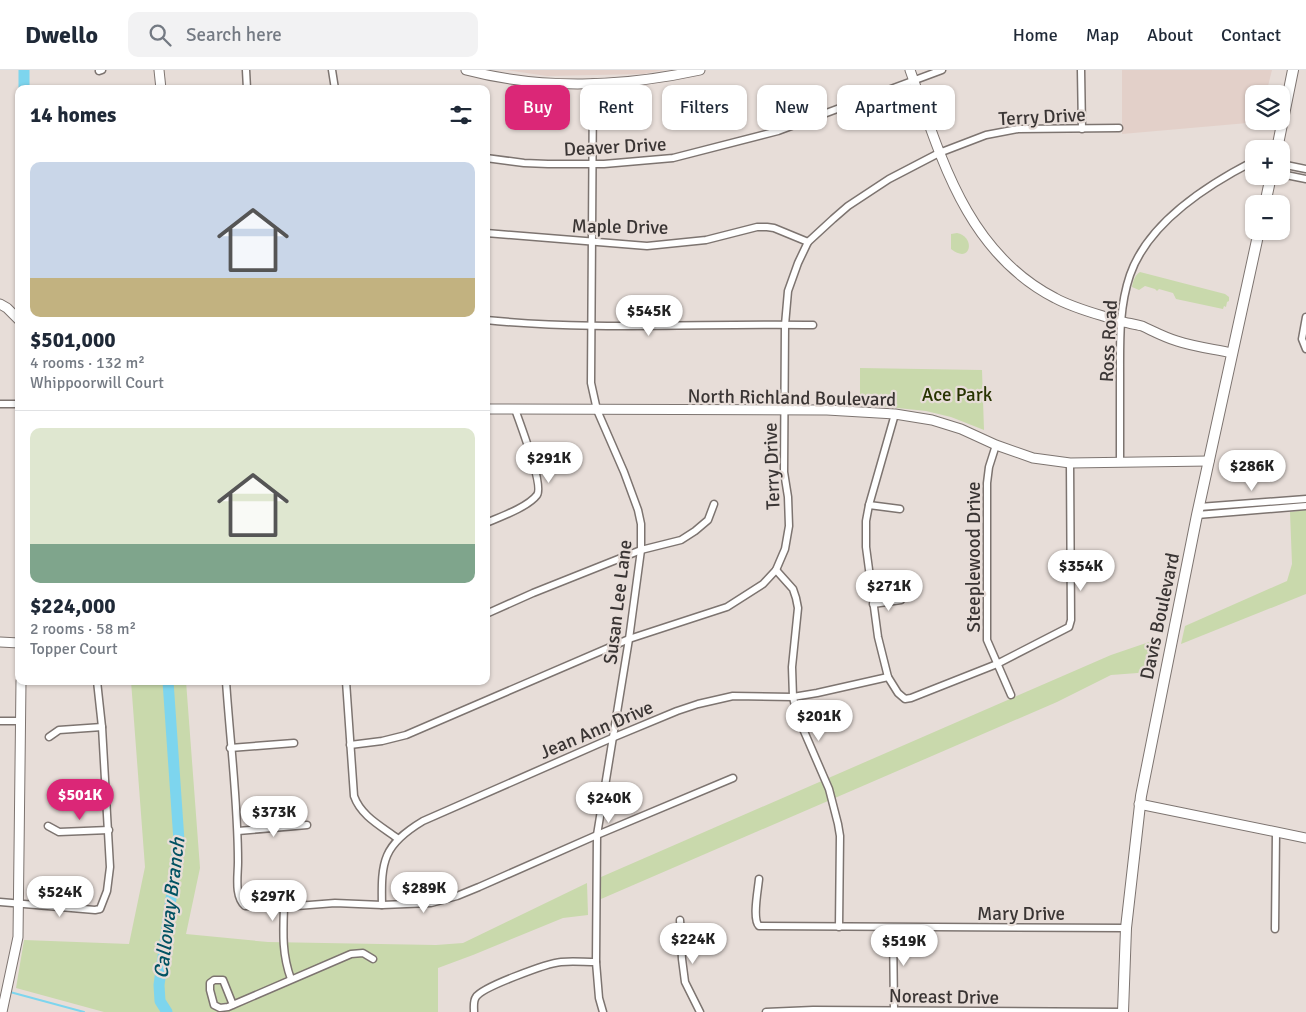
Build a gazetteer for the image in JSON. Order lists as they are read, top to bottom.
{
  "streets": {
    "main road": ["Davis Boulevard"],
    "street": [
      "Terry Drive",
      "Deaver Drive",
      "Maple Drive",
      "Ross Road",
      "North Richland Boulevard",
      "Steeplewood Drive",
      "Susan Lee Lane",
      "Jean Ann Drive",
      "Mary Drive",
      "Noreast Drive"
    ]
  },
  "crossings": [
    ["Terry Drive", "Maple Drive"],
    ["Terry Drive", "North Richland Boulevard"],
    ["Terry Drive", "Susan Lee Lane"],
    ["Deaver Drive", "Susan Lee Lane"],
    ["Maple Drive", "Susan Lee Lane"],
    ["Ross Road", "North Richland Boulevard"],
    ["North Richland Boulevard", "Steeplewood Drive"],
    ["North Richland Boulevard", "Susan Lee Lane"],
    ["North Richland Boulevard", "Davis Boulevard"],
    ["Susan Lee Lane", "Jean Ann Drive"],
    ["Davis Boulevard", "Mary Drive"],
    ["Davis Boulevard", "Noreast Drive"]
  ],
  "water": ["Calloway Branch"],
  "parks": ["Ace Park"],
  "page": {
    "header": "Dwello",
    "search": "Search here",
    "nav": [
      "Home",
      "Map",
      "About",
      "Contact"
    ],
    "map_buttons": ["+", "−"],
    "chip": [
      "Buy",
      "Rent",
      "Filters",
      "New",
      "Apartment"
    ],
    "heading": "14 homes",
    "list": [
      {
        "name": "$501,000",
        "note": "4 rooms · 132 m² · Whippoorwill Court"
      },
      {
        "name": "$224,000",
        "note": "2 rooms · 58 m² · Topper Court"
      }
    ],
    "price": [
      "$545K",
      "$291K",
      "$286K",
      "$354K",
      "$271K",
      "$201K",
      "$501K",
      "$240K",
      "$373K",
      "$289K",
      "$524K",
      "$297K",
      "$224K",
      "$519K"
    ]
  }
}
